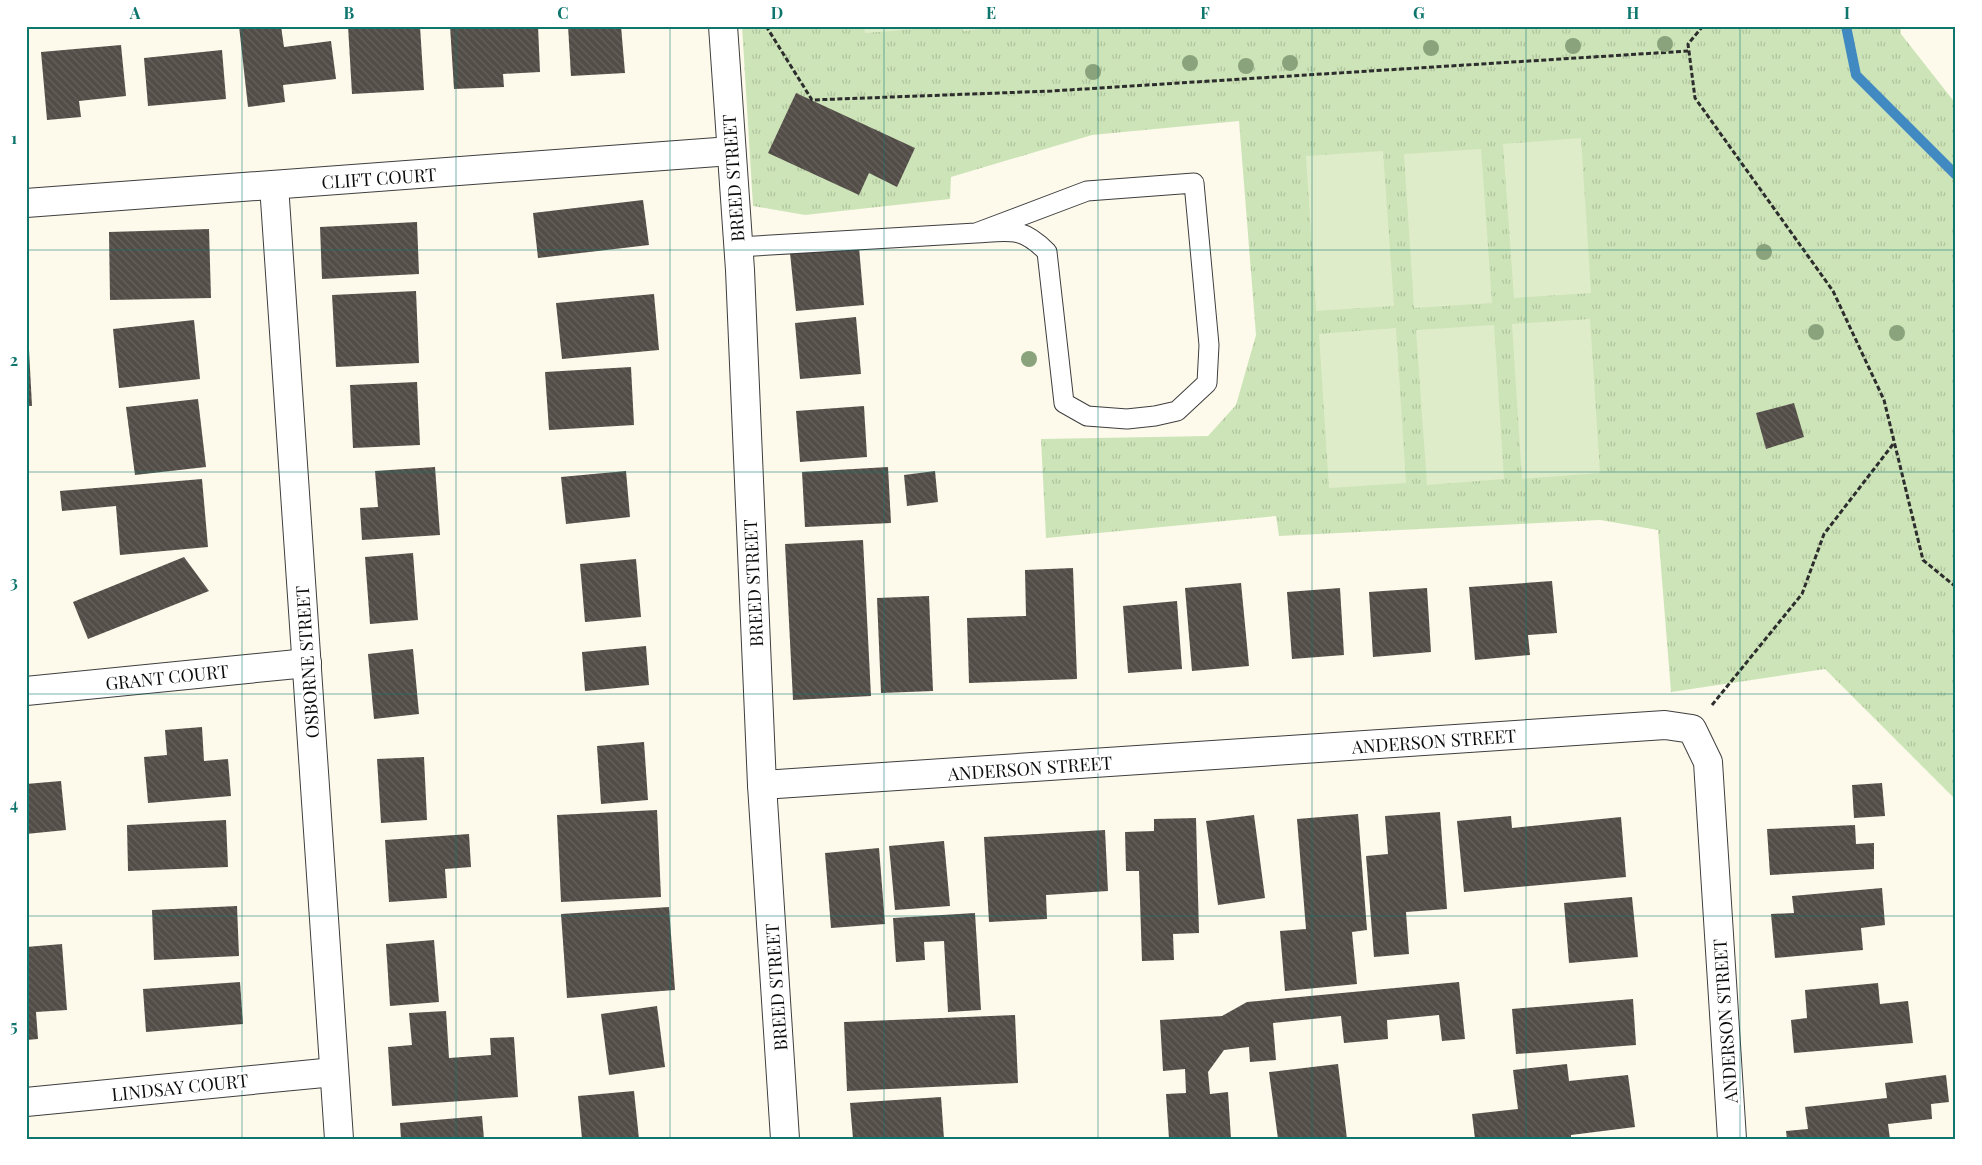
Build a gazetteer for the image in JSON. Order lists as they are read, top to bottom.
{
  "streets": {
    "street": [
      "CLIFT COURT",
      "BREED STREET",
      "OSBORNE STREET",
      "GRANT COURT",
      "ANDERSON STREET",
      "LINDSAY COURT"
    ]
  },
  "crossings": [
    ["CLIFT COURT", "BREED STREET"],
    ["CLIFT COURT", "OSBORNE STREET"],
    ["BREED STREET", "ANDERSON STREET"],
    ["OSBORNE STREET", "GRANT COURT"],
    ["OSBORNE STREET", "LINDSAY COURT"]
  ],
  "grid": {
    "columns": [
      "A",
      "B",
      "C",
      "D",
      "E",
      "F",
      "G",
      "H",
      "I"
    ],
    "rows": [
      "1",
      "2",
      "3",
      "4",
      "5"
    ]
  }
}
